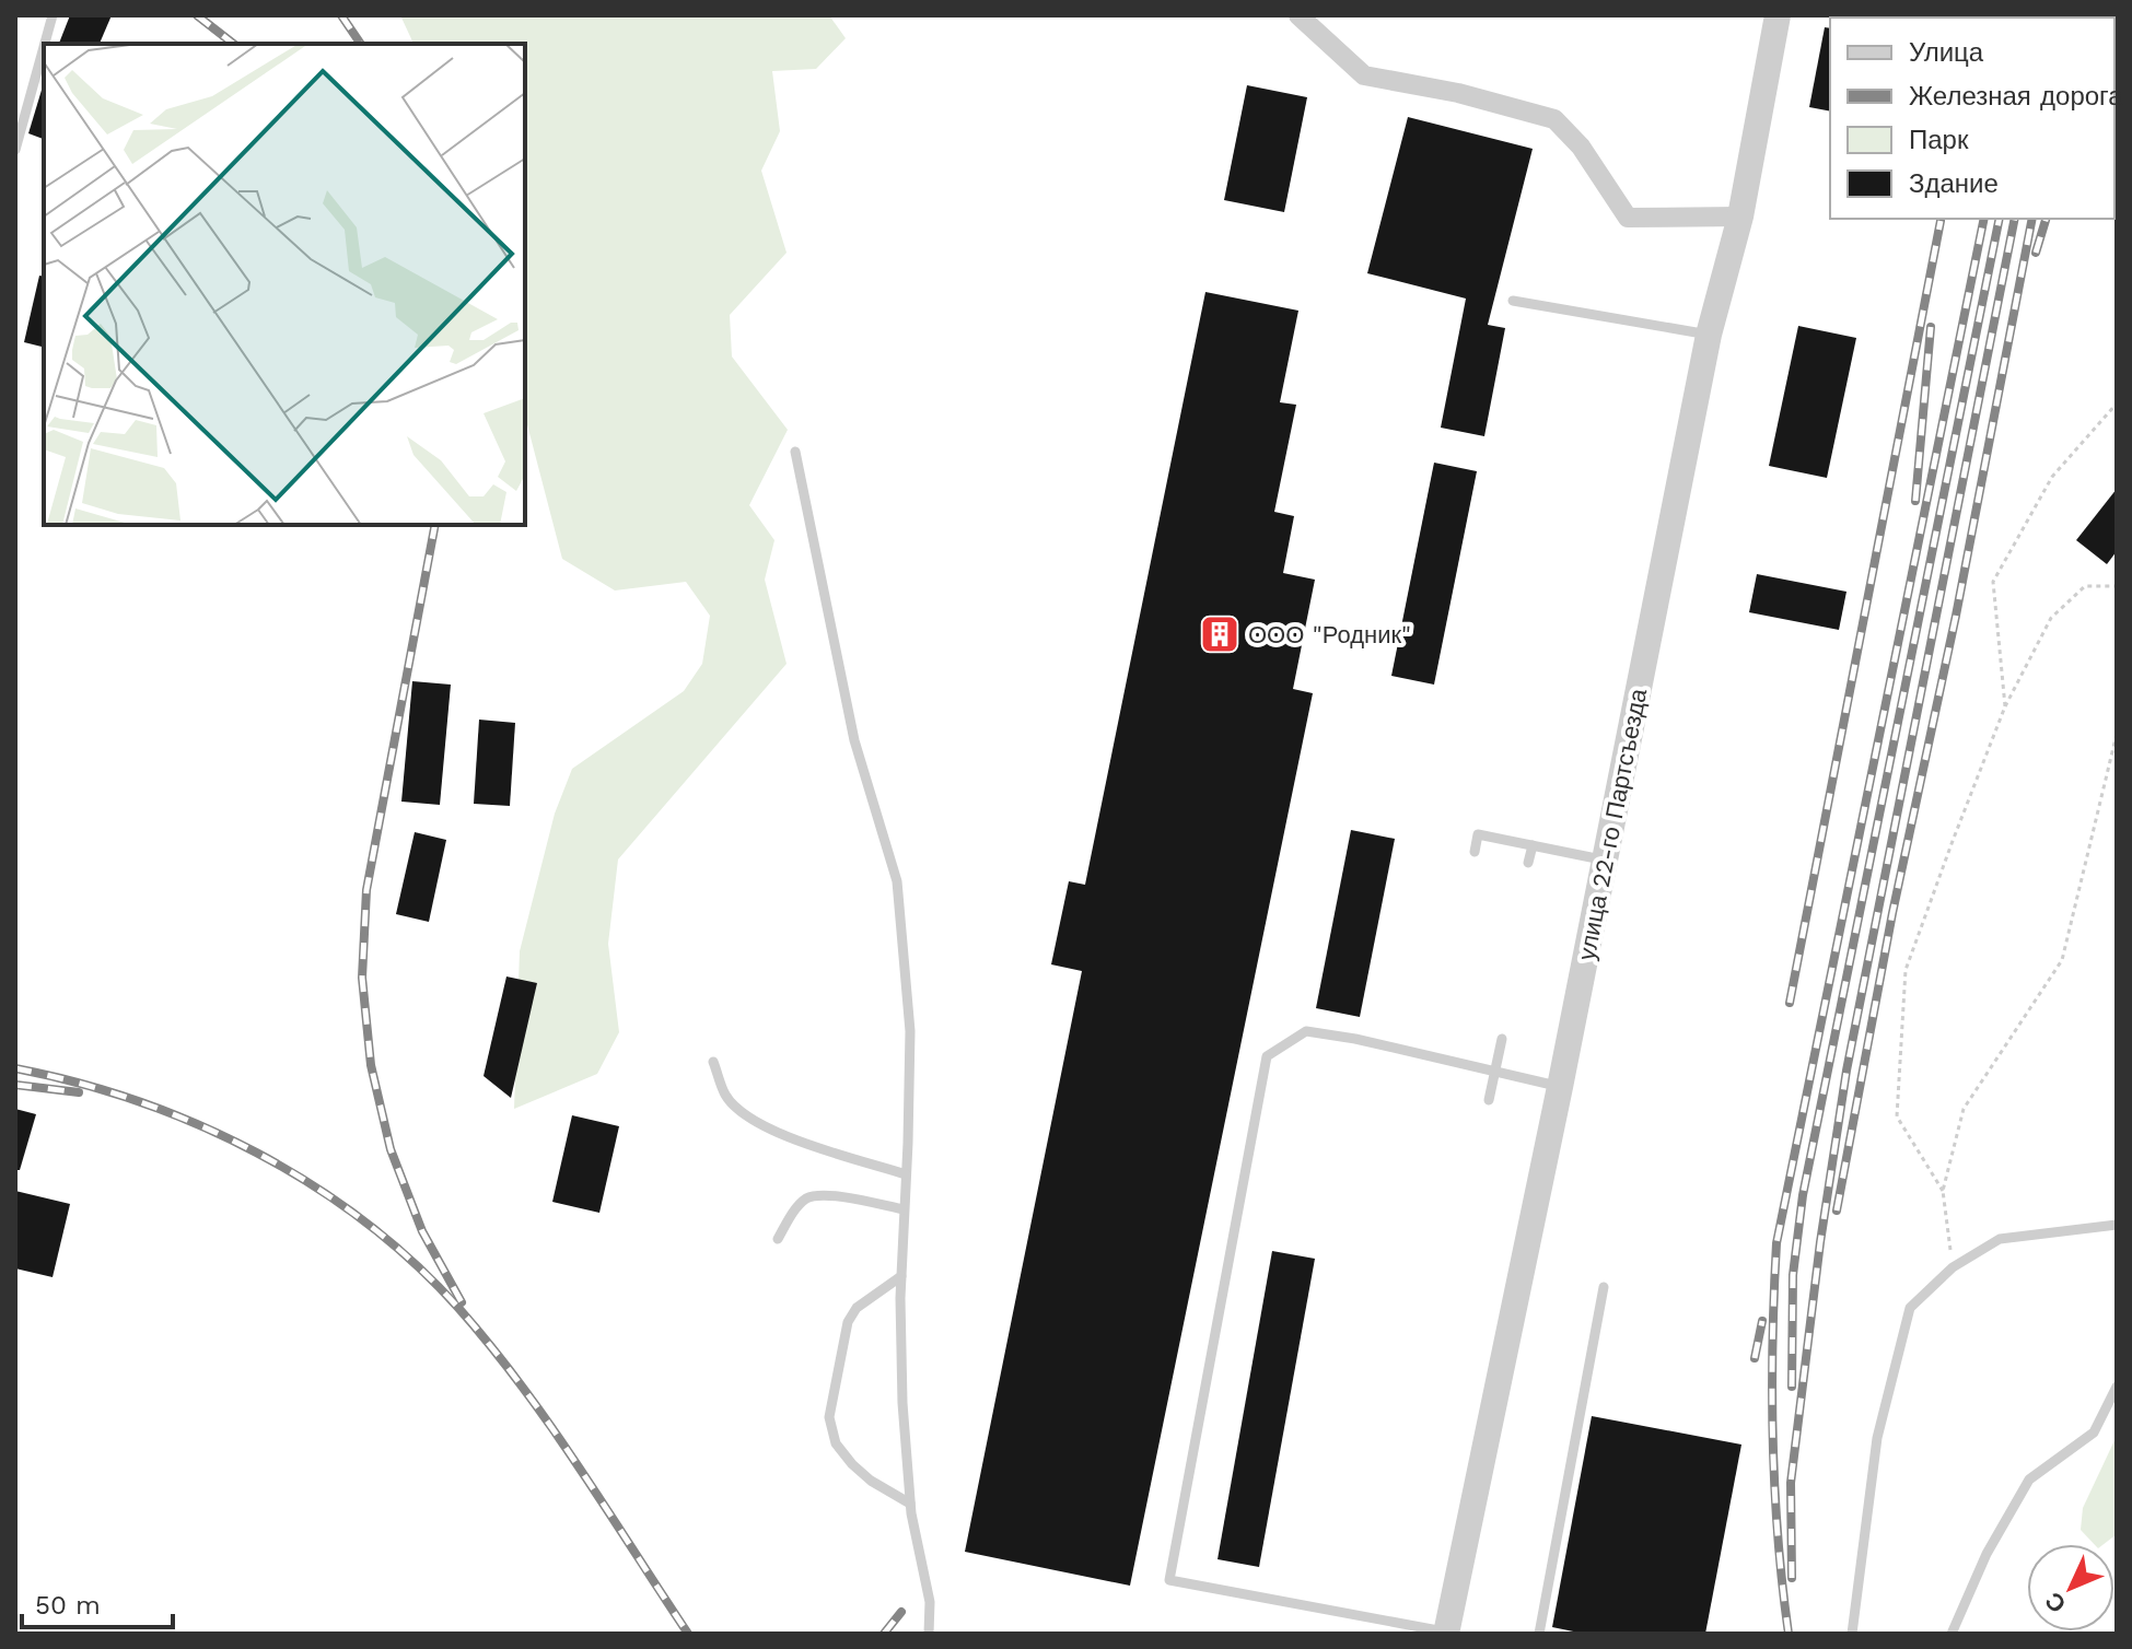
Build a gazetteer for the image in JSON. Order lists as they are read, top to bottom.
{
  "streets": {
    "street": ["улица 22-го Партсъезда"]
  },
  "places": {
    "building": ["ООО \"Родник\""]
  },
  "legend": [
    "Улица",
    "Железная дорога",
    "Парк",
    "Здание"
  ],
  "scale_bar": "50 m",
  "north": "bottom left"
}
